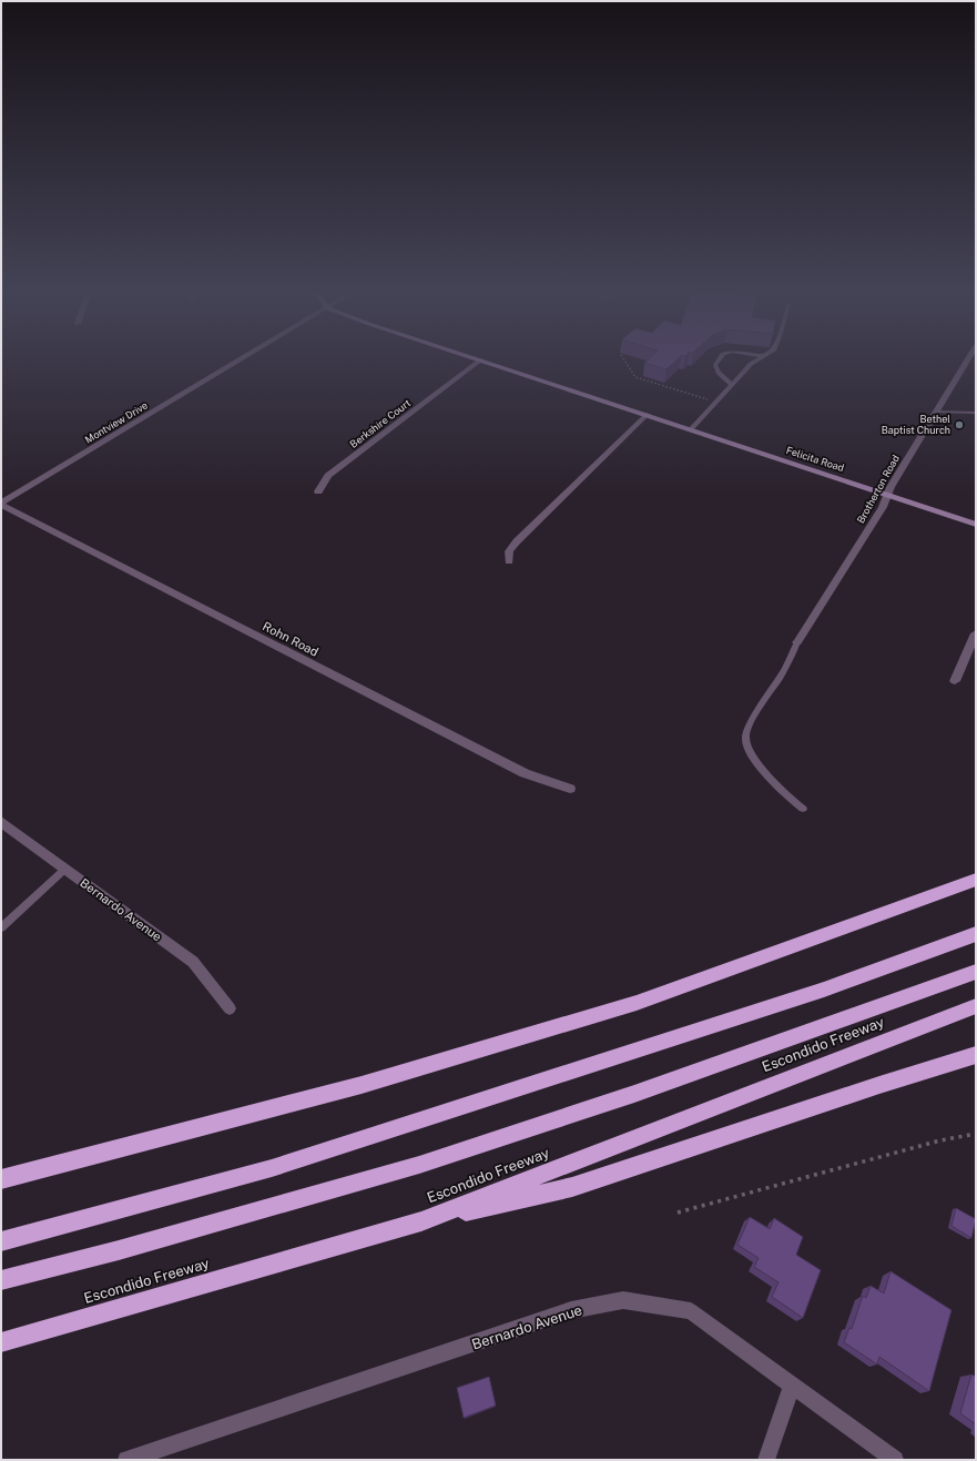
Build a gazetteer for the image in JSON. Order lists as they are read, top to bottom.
{
  "streets": {
    "highway": ["Escondido Freeway"],
    "main road": ["Felicita Road"],
    "street": [
      "Montview Drive",
      "Berkshire Court",
      "Brotherton Road",
      "Rohn Road",
      "Bernardo Avenue"
    ]
  },
  "crossings": [
    ["Montview Drive", "Rohn Road"],
    ["Berkshire Court", "Felicita Road"],
    ["Felicita Road", "Brotherton Road"]
  ],
  "places": ["Bethel Baptist Church"]
}
